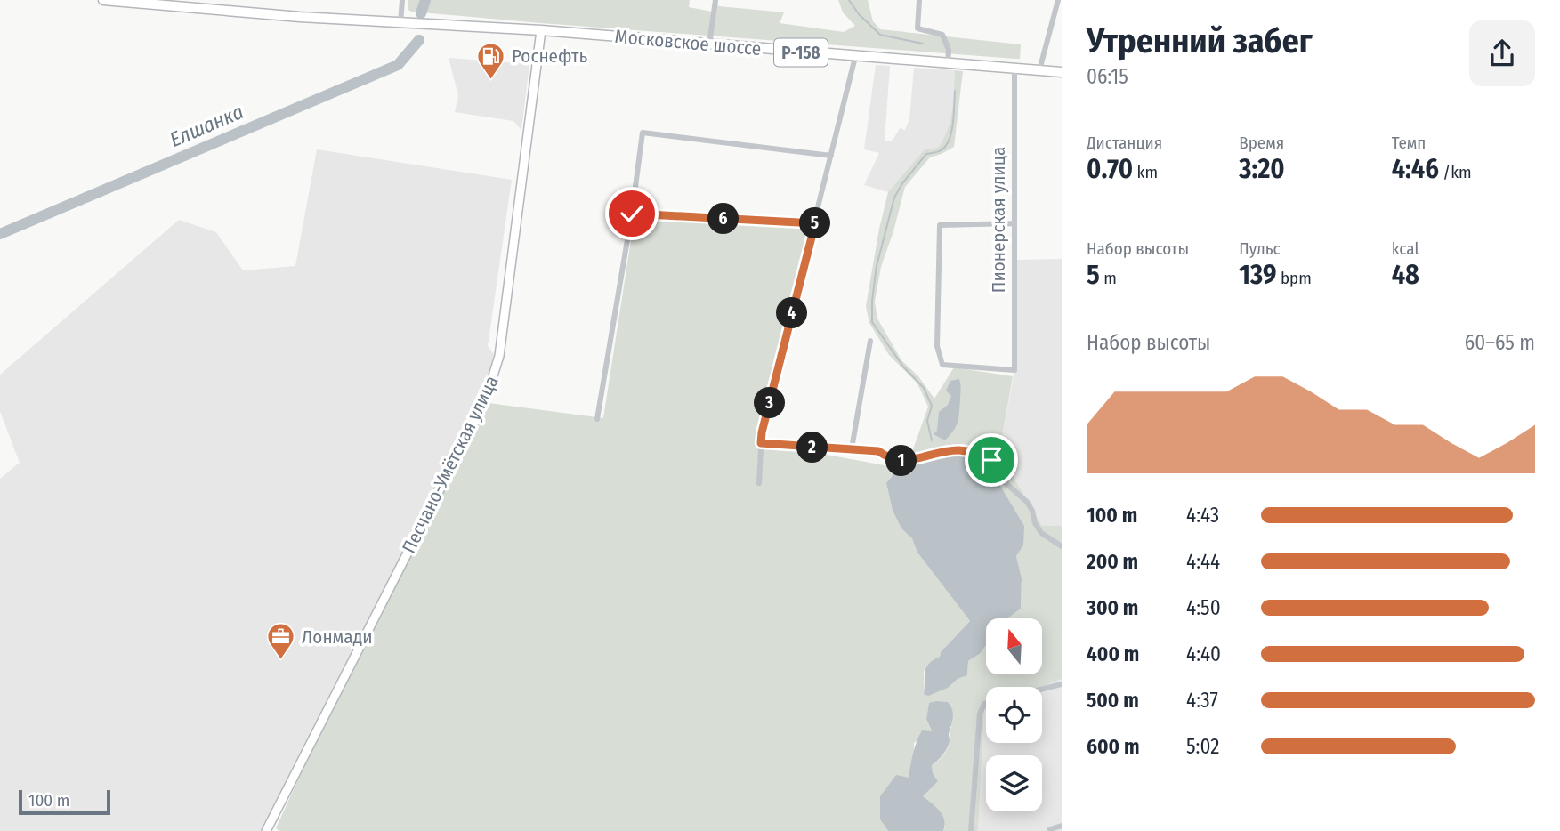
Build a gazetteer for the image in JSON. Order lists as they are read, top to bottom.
{
  "streets": {
    "main road": ["Московское шоссе", "Р-158", "Песчано-Умётская улица"],
    "street": ["Пионерская улица"]
  },
  "crossings": [
    ["Московское шоссе", "Р-158"],
    ["Московское шоссе", "Пионерская улица"],
    ["Московское шоссе", "Песчано-Умётская улица"]
  ],
  "water": ["Елшанка"],
  "places": {
    "fuel station": ["Роснефть"],
    "office": ["Лонмади"]
  },
  "scale_bar": "100 m",
  "north": "top",
  "page": {
    "heading": ["Утренний забег", "06:15"],
    "stats": [
      ["Дистанция", "0.70 km"],
      ["Время", "3:20"],
      ["Темп", "4:46 /km"],
      ["Набор высоты", "5 m"],
      ["Пульс", "139 bpm"],
      ["kcal", "48"]
    ],
    "pins": [
      "6",
      "5",
      "4",
      "3",
      "2",
      "1"
    ],
    "chart": ["Набор высоты", "60–65 m"],
    "list": [
      {
        "name": "100 m",
        "note": "4:43"
      },
      {
        "name": "200 m",
        "note": "4:44"
      },
      {
        "name": "300 m",
        "note": "4:50"
      },
      {
        "name": "400 m",
        "note": "4:40"
      },
      {
        "name": "500 m",
        "note": "4:37"
      },
      {
        "name": "600 m",
        "note": "5:02"
      }
    ],
    "scale": "100 m"
  }
}
